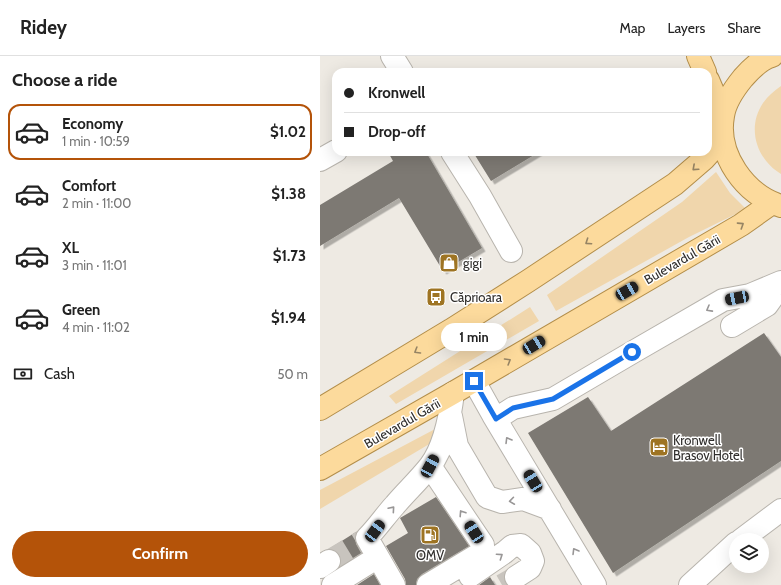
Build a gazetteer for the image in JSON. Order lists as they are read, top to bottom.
{
  "streets": {
    "main road": ["Bulevardul Gării"]
  },
  "places": {
    "shop": ["gigi"],
    "bus stop": ["Căprioara"],
    "hotel": ["Kronwell Brasov Hotel"],
    "fuel station": ["OMV"]
  },
  "page": {
    "header": "Ridey",
    "nav": ["Map", "Layers", "Share"],
    "heading": "Choose a ride",
    "banner": ["Kronwell", "Drop-off"],
    "list": [
      {
        "name": "Economy",
        "note": "1 min · 10:59",
        "value": "$1.02"
      },
      {
        "name": "Comfort",
        "note": "2 min · 11:00",
        "value": "$1.38"
      },
      {
        "name": "XL",
        "note": "3 min · 11:01",
        "value": "$1.73"
      },
      {
        "name": "Green",
        "note": "4 min · 11:02",
        "value": "$1.94"
      }
    ],
    "bubble": "1 min",
    "pay": ["Cash", "50 m"],
    "buttons": "Confirm"
  }
}
